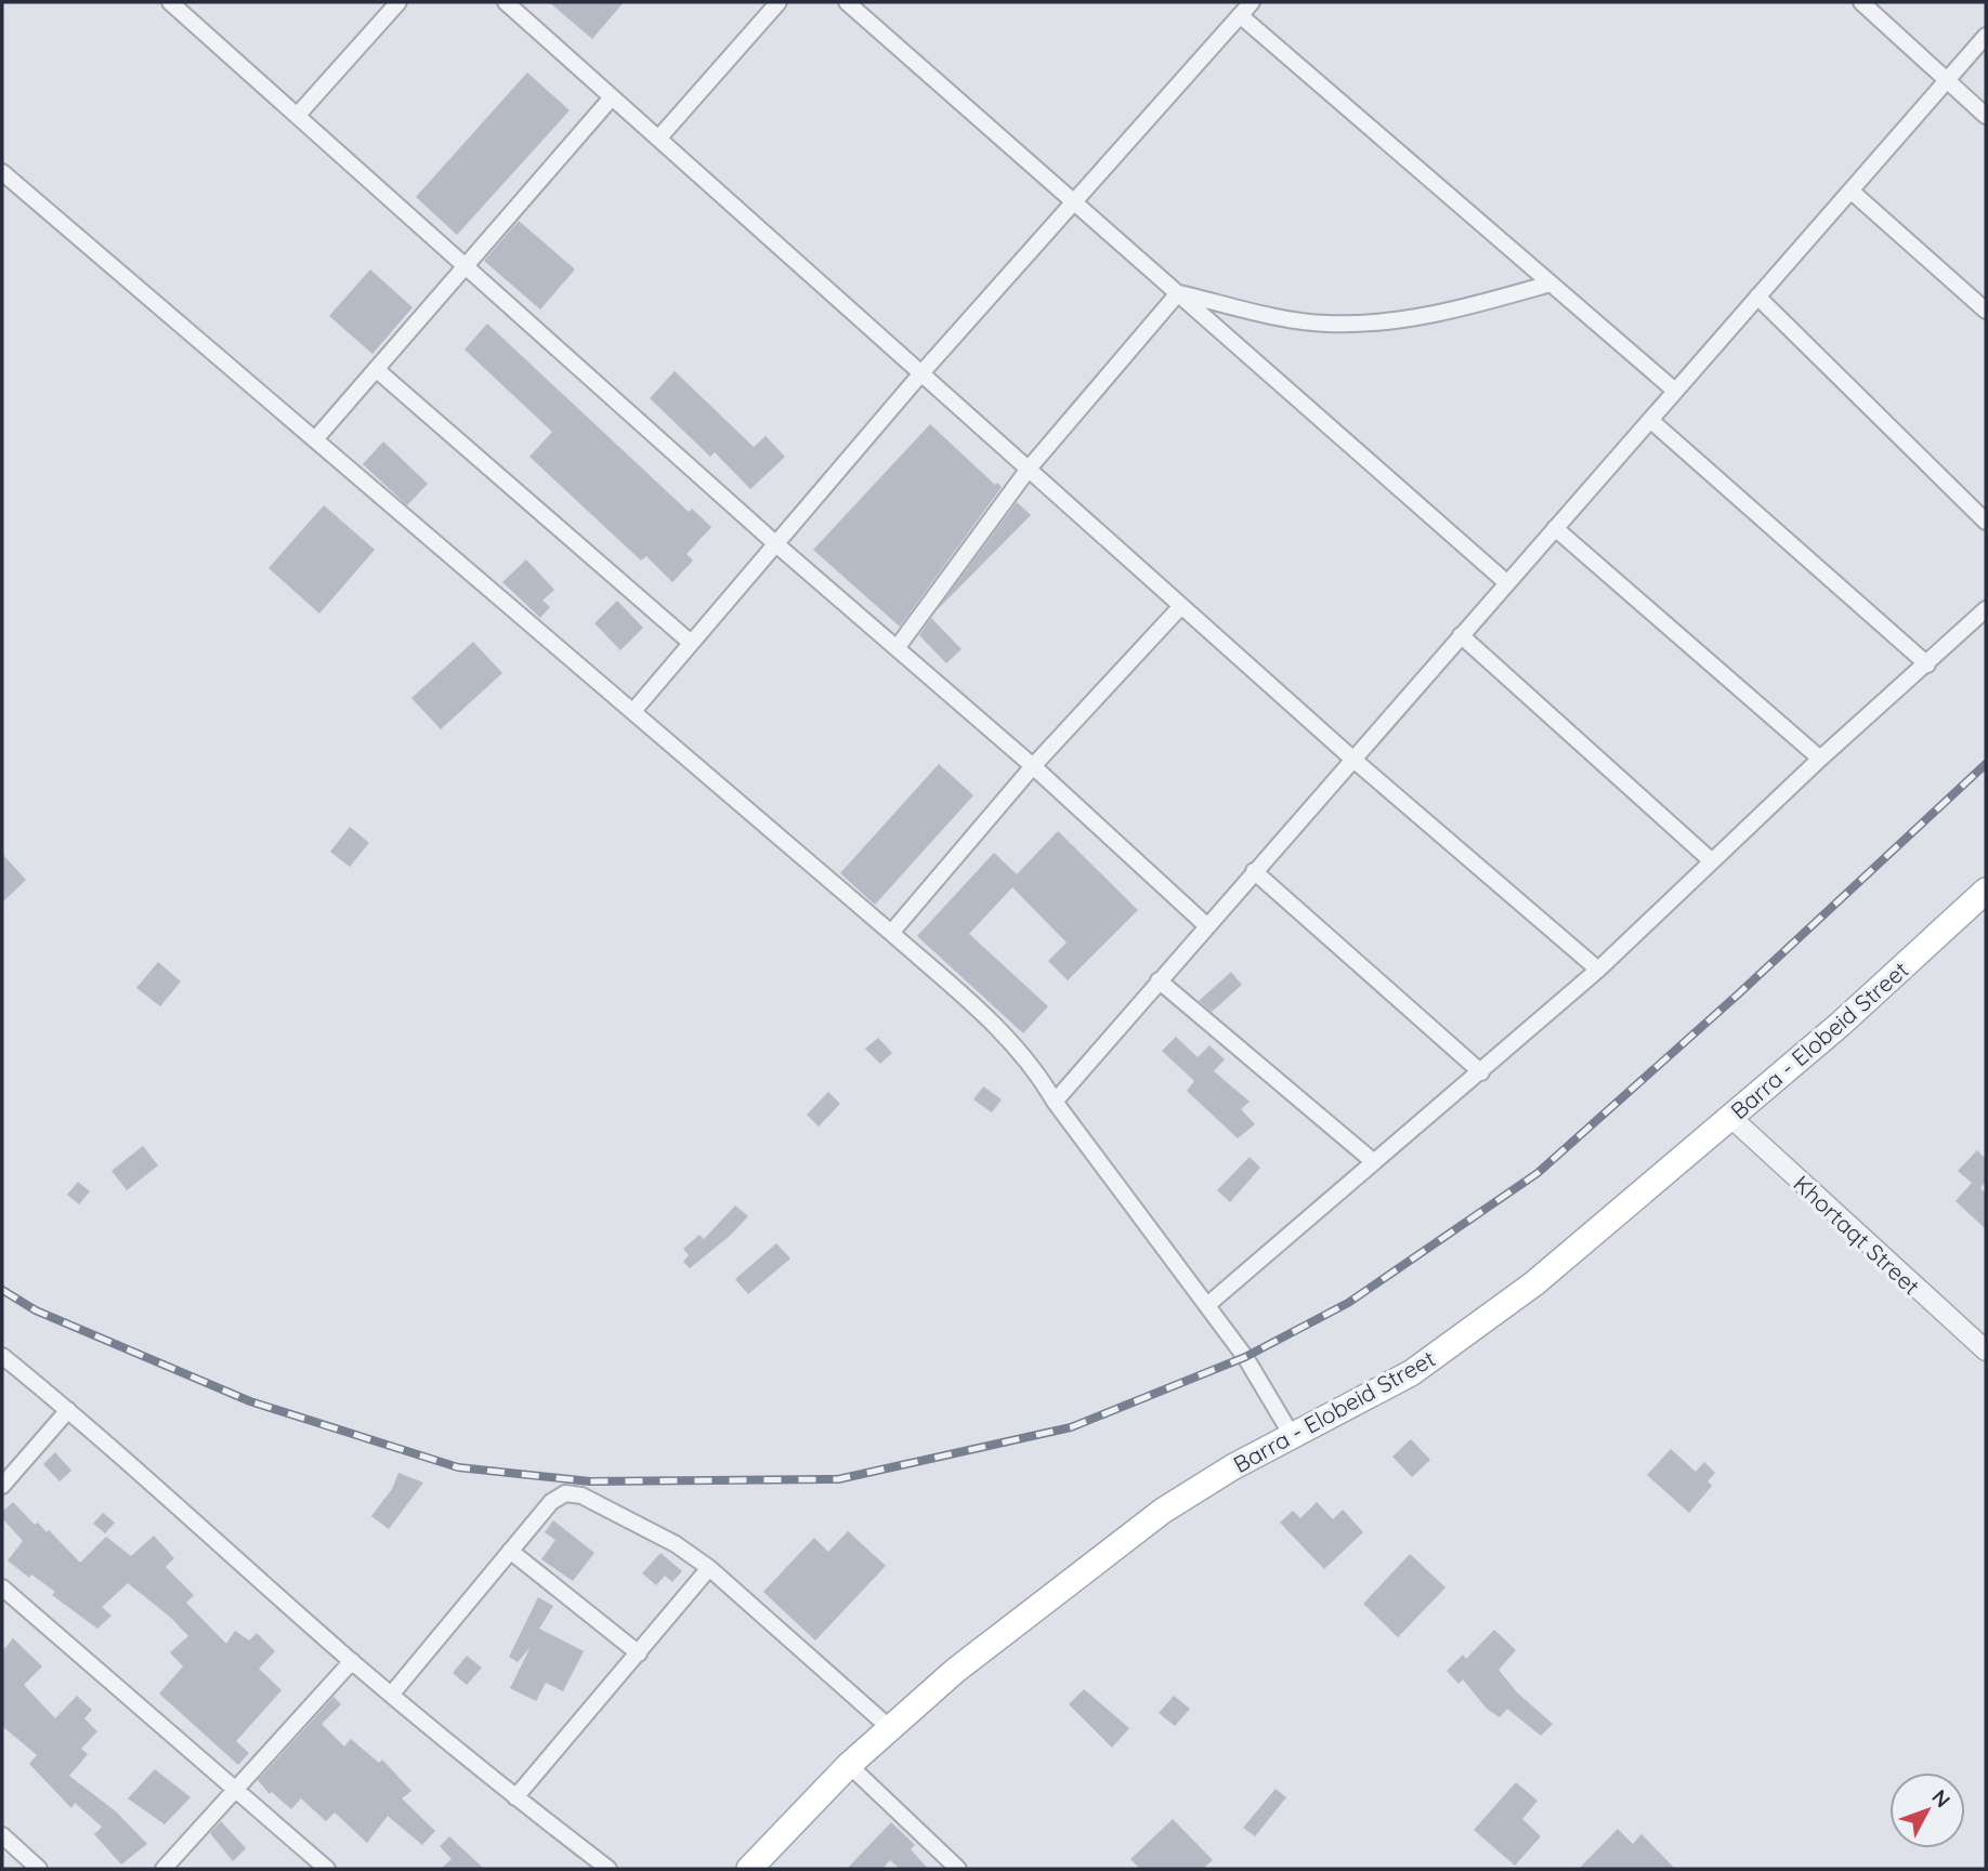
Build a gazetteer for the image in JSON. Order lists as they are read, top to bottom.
{
  "streets": {
    "main road": ["Barra - Elobeid Street"],
    "street": ["Khortaqt Street"]
  },
  "crossings": [
    ["Barra - Elobeid Street", "Khortaqt Street"]
  ],
  "north": "top right"
}
